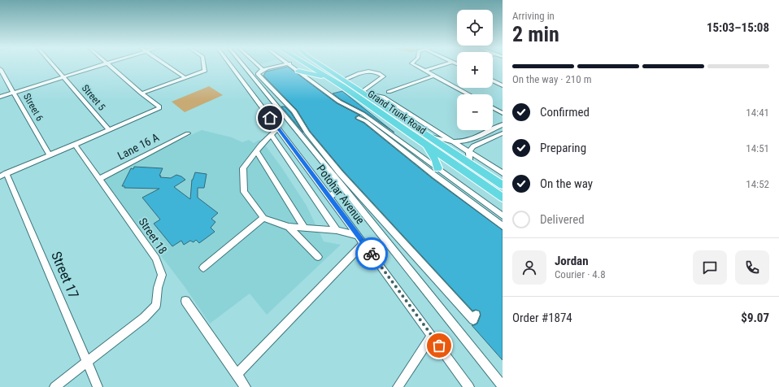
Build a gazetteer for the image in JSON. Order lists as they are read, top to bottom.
{
  "streets": {
    "highway": ["Grand Trunk Road"],
    "street": [
      "Street 5",
      "Street 6",
      "Lane 16 A",
      "Potohar Avenue",
      "Street 18",
      "Street 17"
    ]
  },
  "crossings": [
    ["Lane 16 A", "Street 18"],
    ["Street 18", "Street 17"]
  ],
  "page": {
    "heading": ["2 min", "Arriving in", "15:03–15:08"],
    "panel": [
      "Jordan",
      "Courier · 4.8",
      "Order #1874",
      "$9.07"
    ],
    "map_buttons": ["+", "−"],
    "bar": "On the way · 210 m",
    "list": [
      ["Confirmed", "14:41"],
      ["Preparing", "14:51"],
      ["On the way", "14:52"],
      "Delivered"
    ]
  }
}
